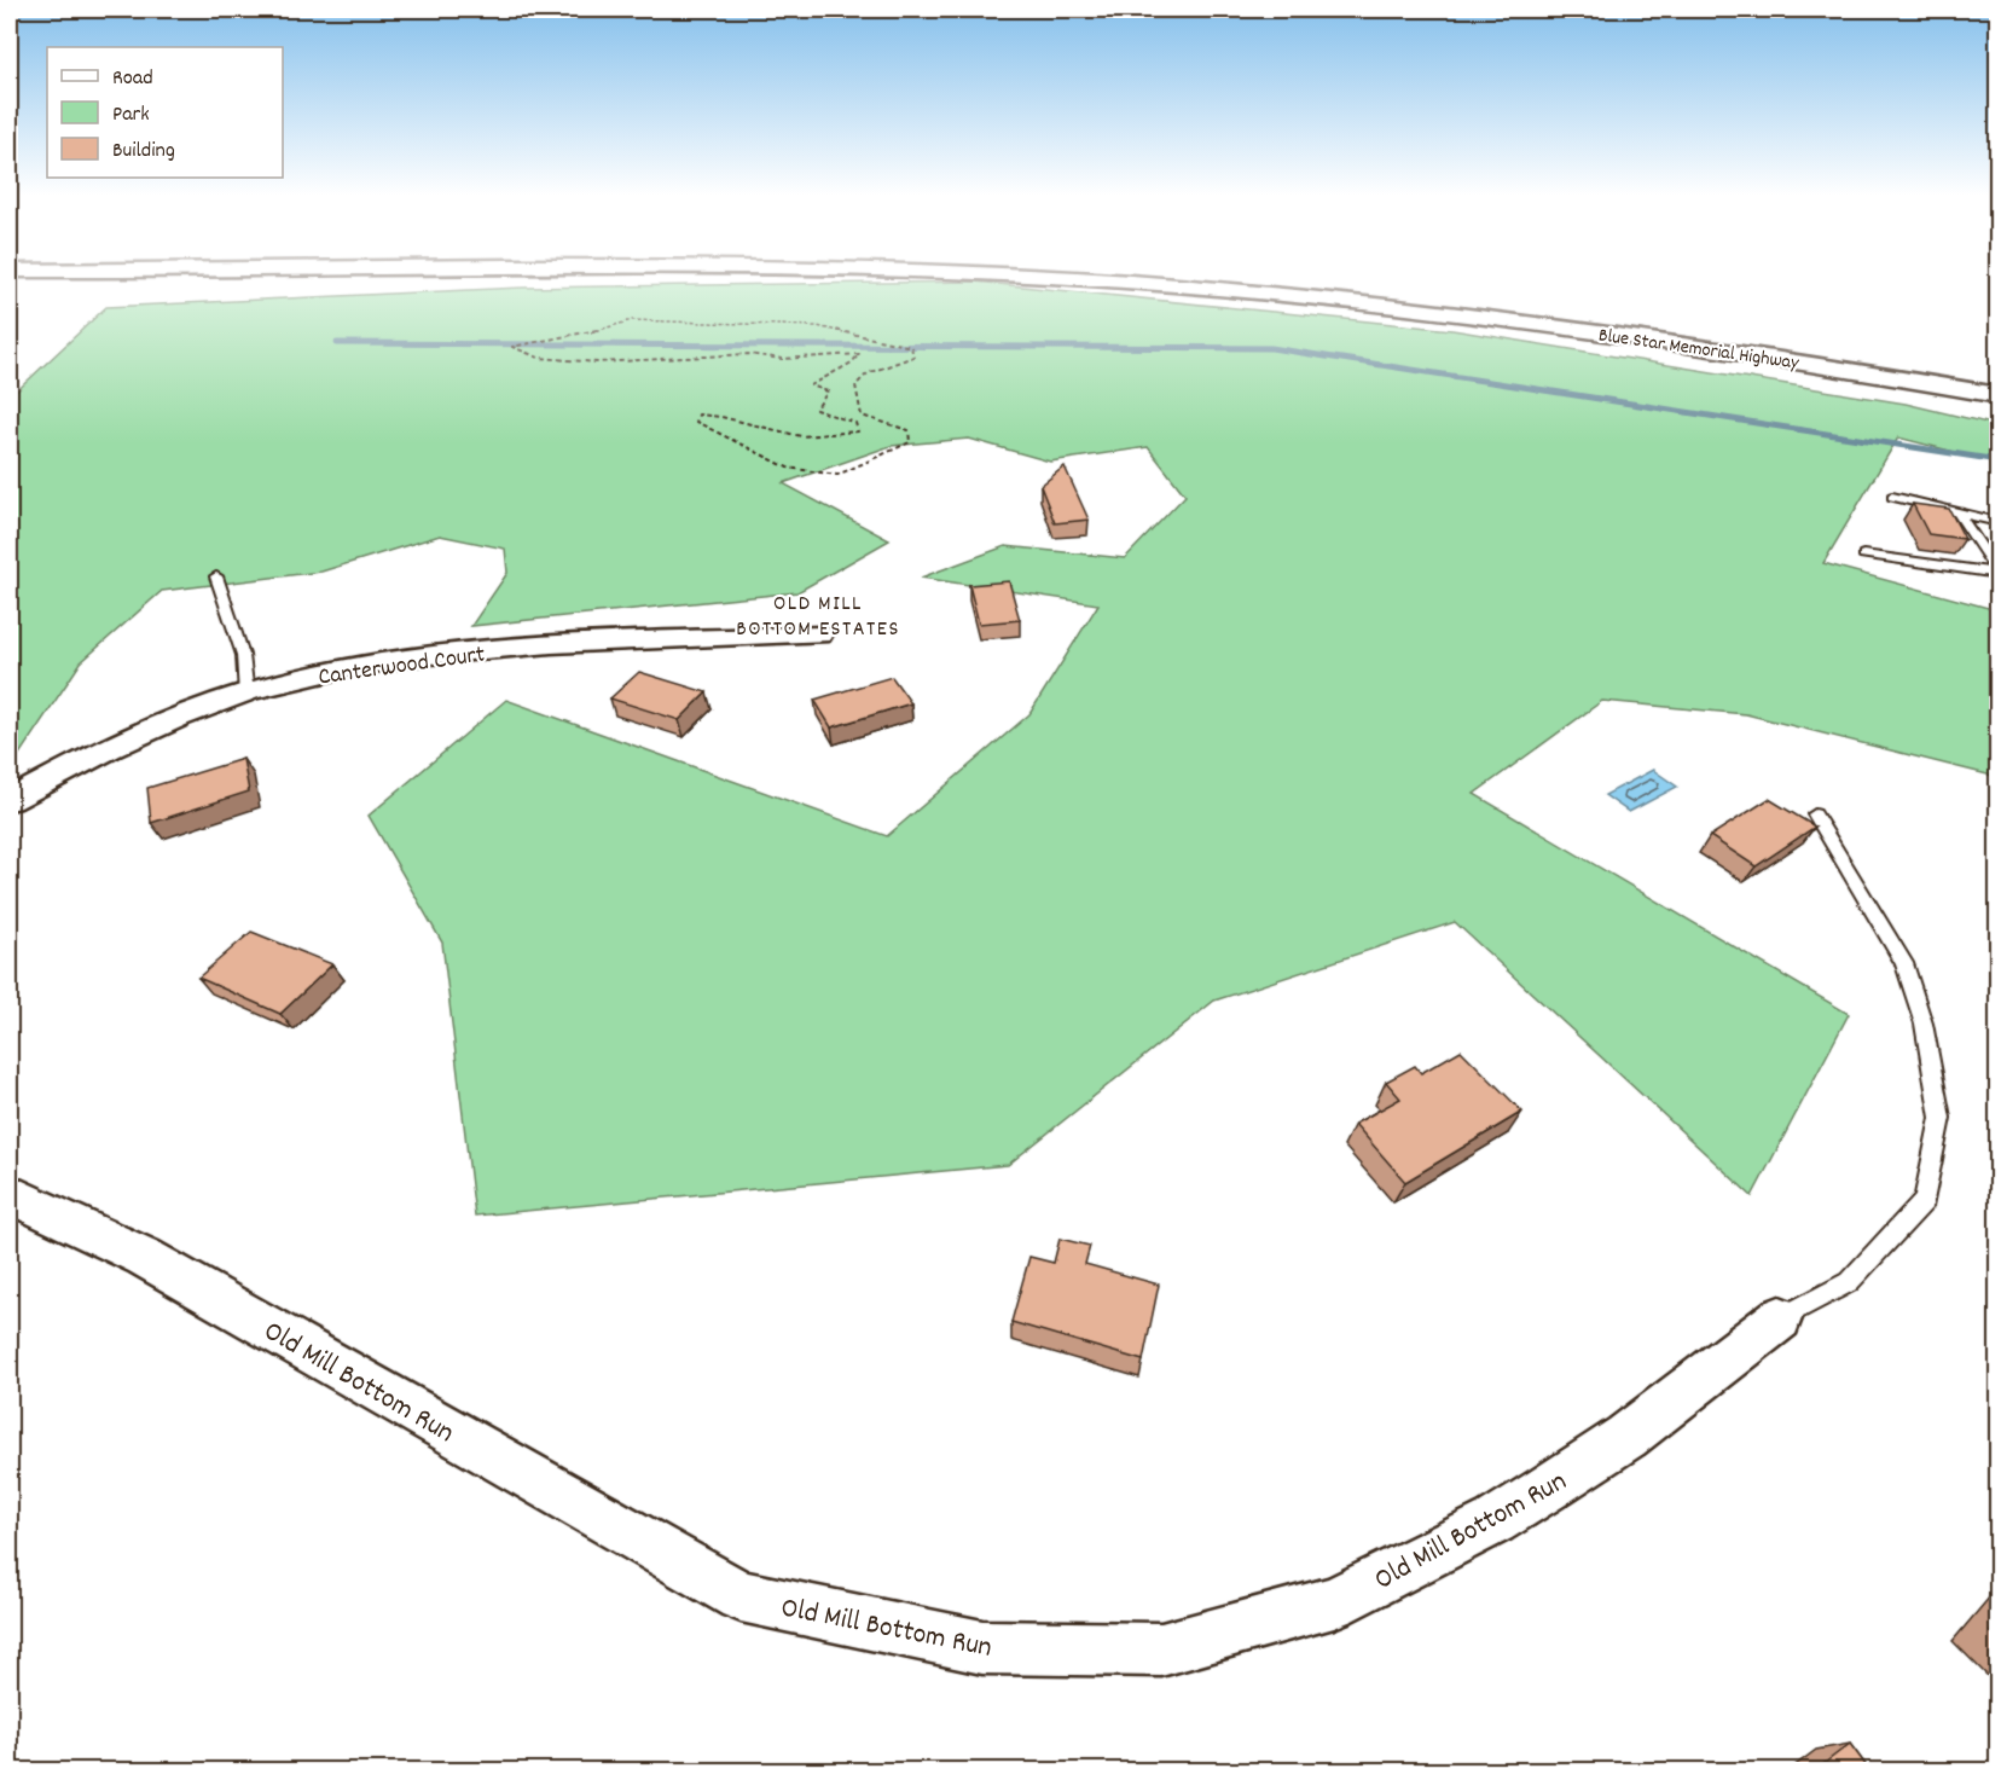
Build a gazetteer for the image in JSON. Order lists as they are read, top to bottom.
{
  "streets": {
    "highway": ["Blue Star Memorial Highway"],
    "street": ["Canterwood Court", "Old Mill Bottom Run"]
  },
  "districts": ["OLD MILL BOTTOM ESTATES"],
  "legend": ["Road", "Park", "Building"]
}
